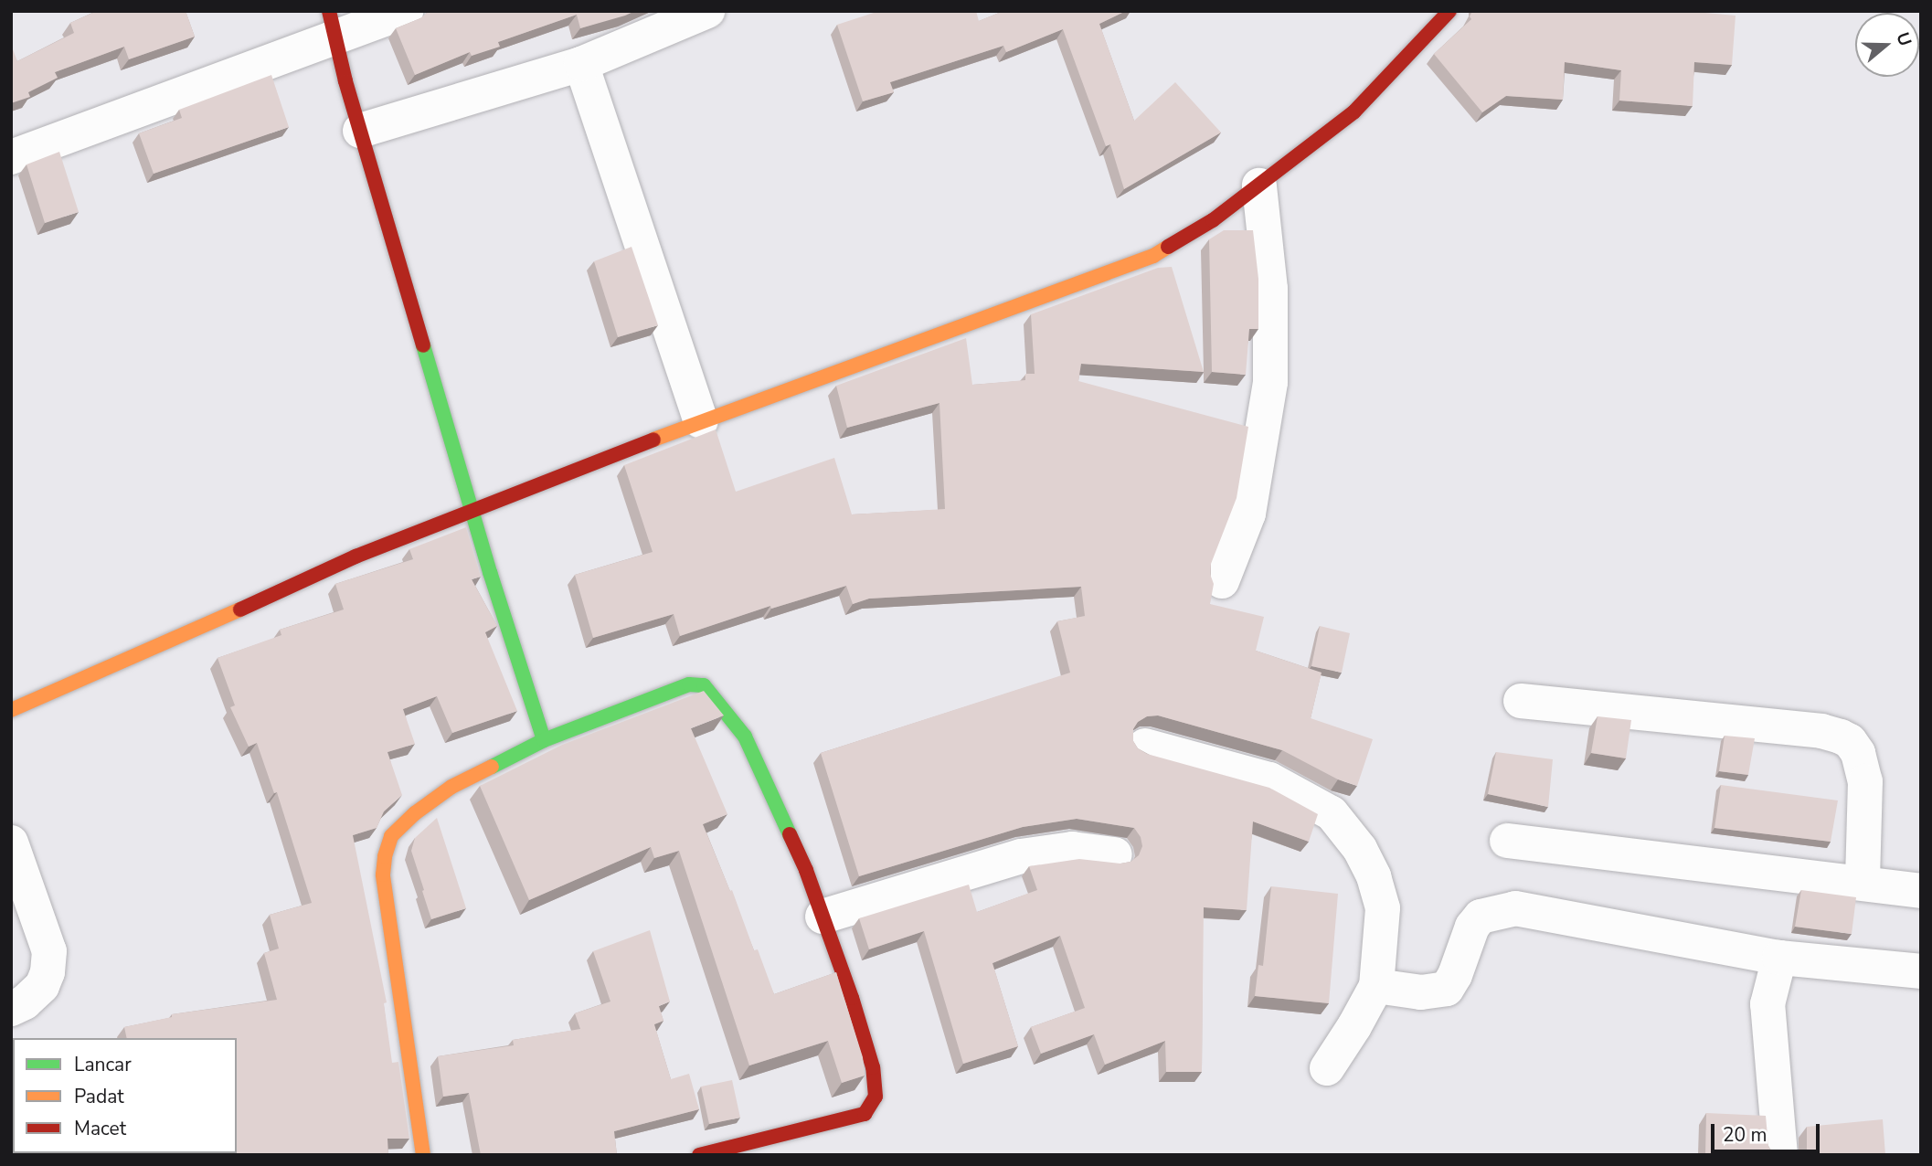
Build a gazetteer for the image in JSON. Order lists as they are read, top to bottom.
{
  "legend": ["Lancar", "Padat", "Macet"],
  "scale_bar": "20 m",
  "north": "right"
}
